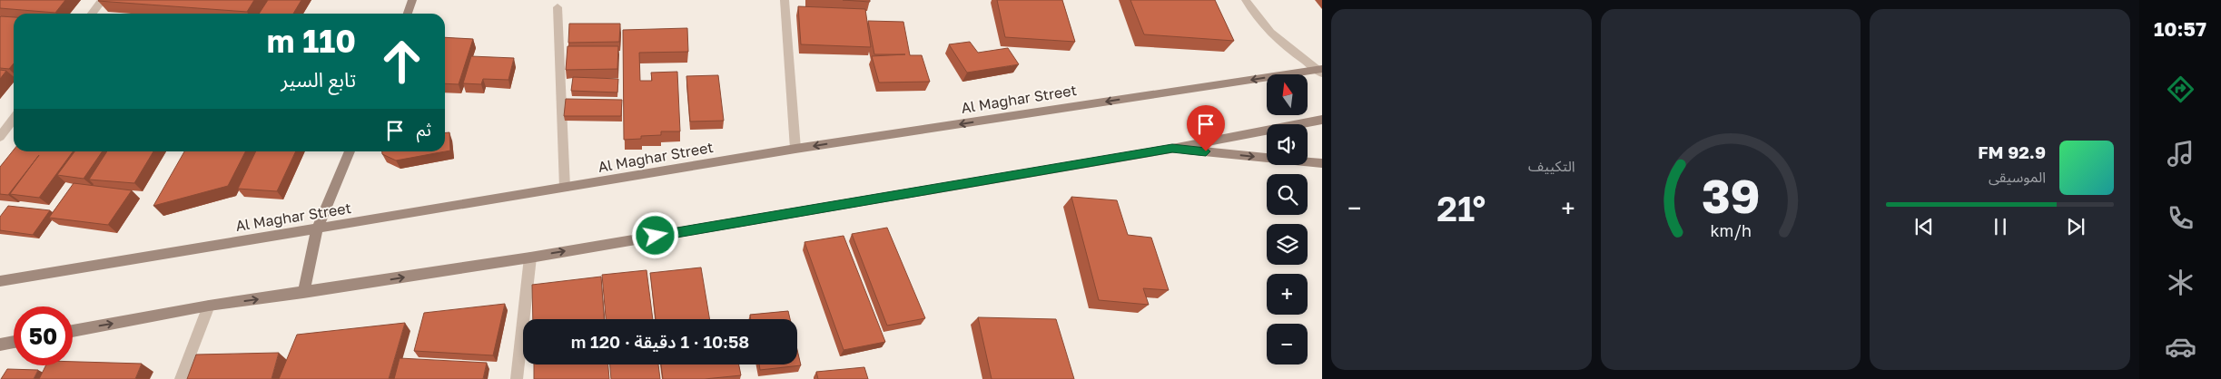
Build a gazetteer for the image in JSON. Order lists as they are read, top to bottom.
{
  "streets": {
    "main road": ["Al Maghar Street"]
  },
  "north": "top",
  "page": {
    "tabs": "10:57",
    "tile": "التكييف",
    "turn": ["110 m", "تابع السير"],
    "map_buttons": ["+", "−"],
    "then": "ثم",
    "song": ["92.9 FM", "الموسيقى"],
    "heat": ["−", "21°", "+"],
    "limit": "50",
    "trip": "10:58 · 1 دقيقة · 120 m",
    "gauge": ["39", "km/h"]
  }
}
